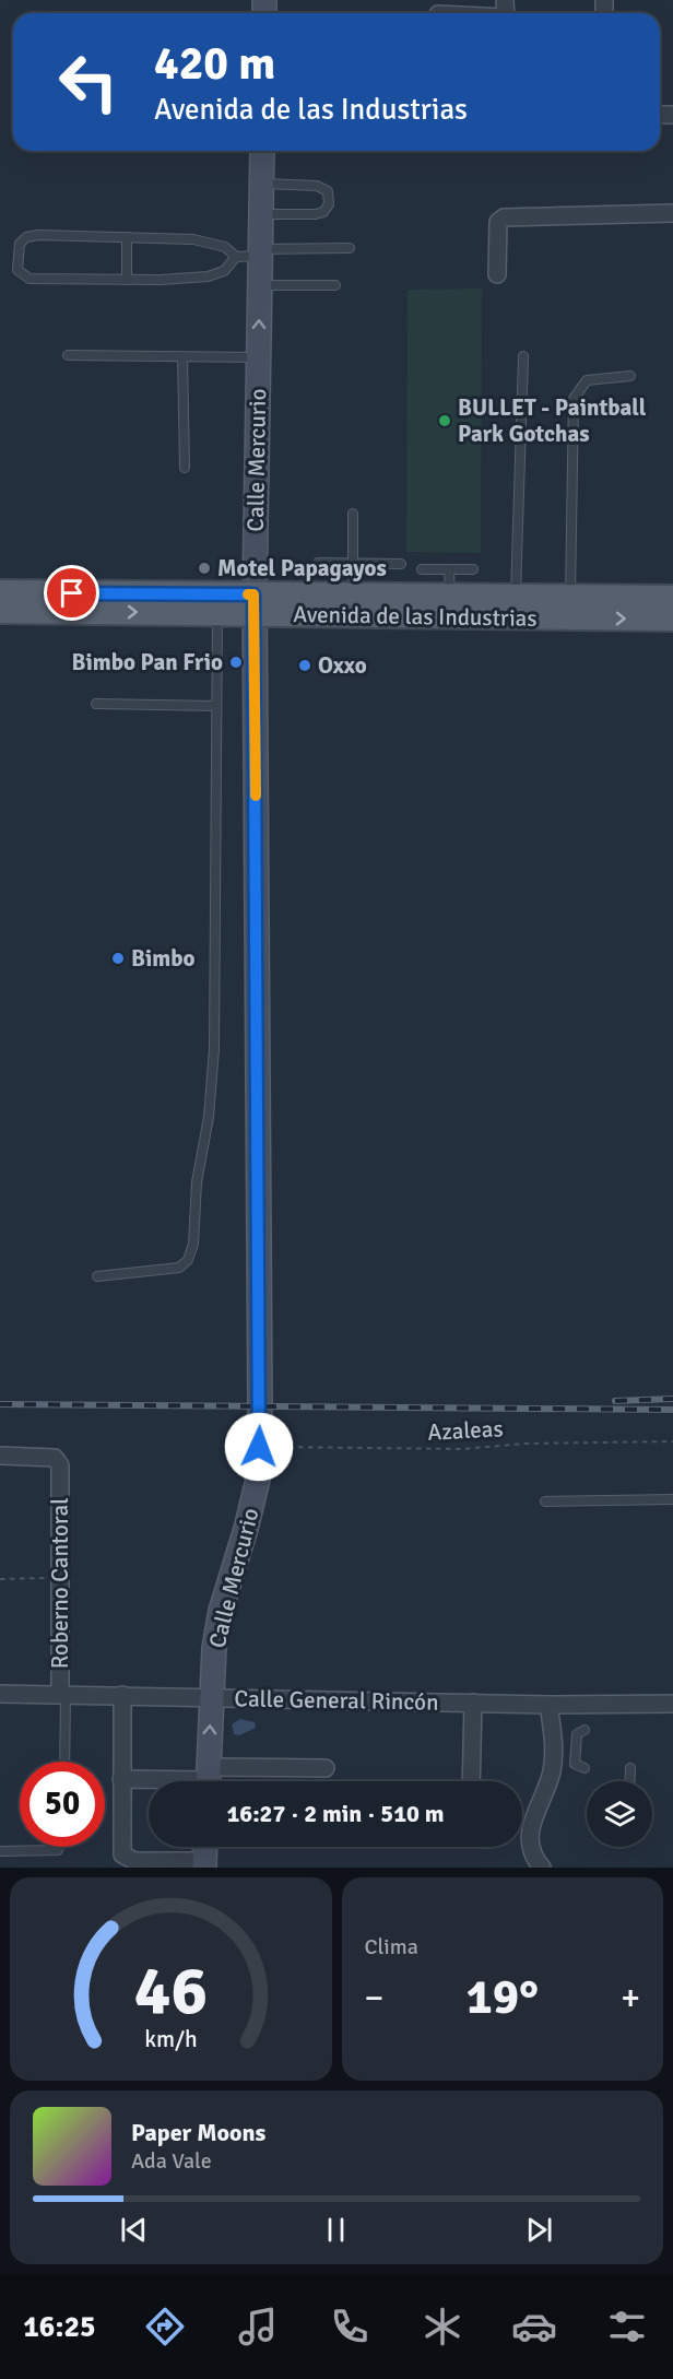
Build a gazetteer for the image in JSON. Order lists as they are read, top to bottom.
{
  "streets": {
    "main road": ["Calle Mercurio", "Avenida de las Industrias"],
    "street": ["Roberno Cantoral", "Calle General Rincón"],
    "path": ["Azaleas"]
  },
  "crossings": [
    ["Calle Mercurio", "Avenida de las Industrias"],
    ["Calle Mercurio", "Azaleas"],
    ["Calle Mercurio", "Calle General Rincón"],
    ["Roberno Cantoral", "Calle General Rincón"]
  ],
  "places": [
    "BULLET - Paintball Park Gotchas",
    "Motel Papagayos",
    "Bimbo Pan Frio",
    "Oxxo",
    "Bimbo"
  ],
  "page": {
    "turn": ["420 m", "Avenida de las Industrias"],
    "limit": "50",
    "trip": "16:27 · 2 min · 510 m",
    "tile": "Clima",
    "heat": ["−", "19°", "+"],
    "song": ["Paper Moons", "Ada Vale"],
    "tabs": "16:25",
    "gauge": ["46", "km/h"]
  }
}
